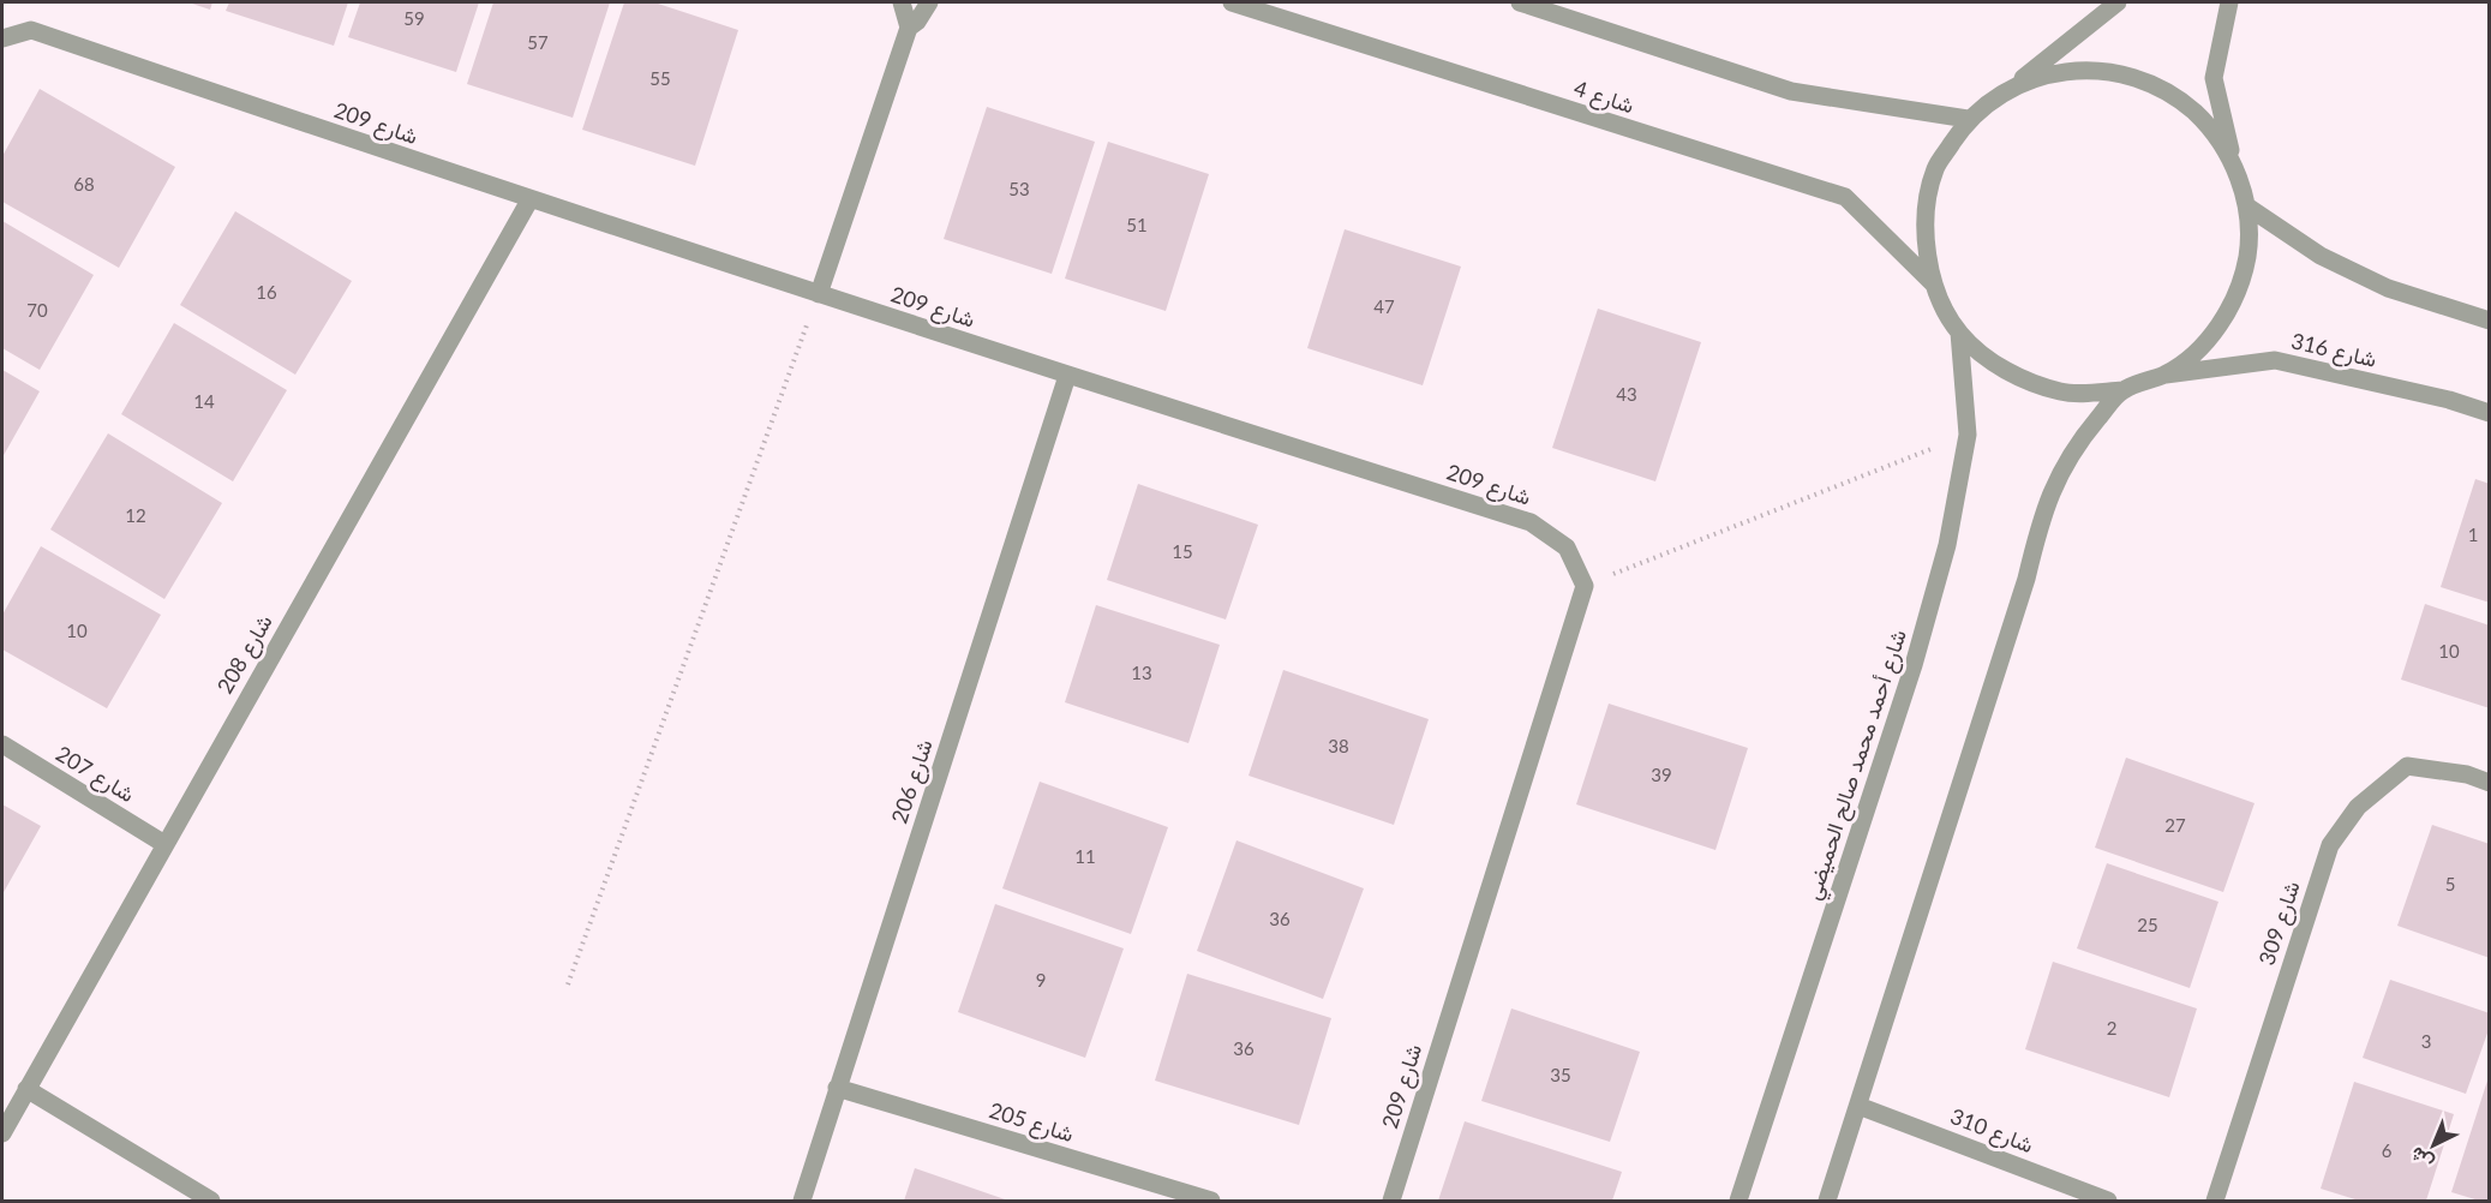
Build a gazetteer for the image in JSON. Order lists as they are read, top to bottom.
{
  "streets": {
    "street": [
      "شارع 4",
      "شارع 209",
      "شارع 316",
      "شارع 208",
      "شارع أحمد محمد صالح الحميضي",
      "شارع 207",
      "شارع 206",
      "شارع 309",
      "شارع 205",
      "شارع 310"
    ]
  },
  "crossings": [
    ["شارع 209", "شارع 208"],
    ["شارع 209", "شارع 206"],
    ["شارع 208", "شارع 207"],
    ["شارع 206", "شارع 205"]
  ],
  "house_numbers": [
    "59",
    "57",
    "55",
    "68",
    "53",
    "51",
    "16",
    "47",
    "70",
    "43",
    "14",
    "12",
    "1",
    "15",
    "10",
    "10",
    "13",
    "38",
    "39",
    "27",
    "11",
    "5",
    "36",
    "25",
    "9",
    "2",
    "3",
    "36",
    "35",
    "6"
  ],
  "north": "bottom left"
}
